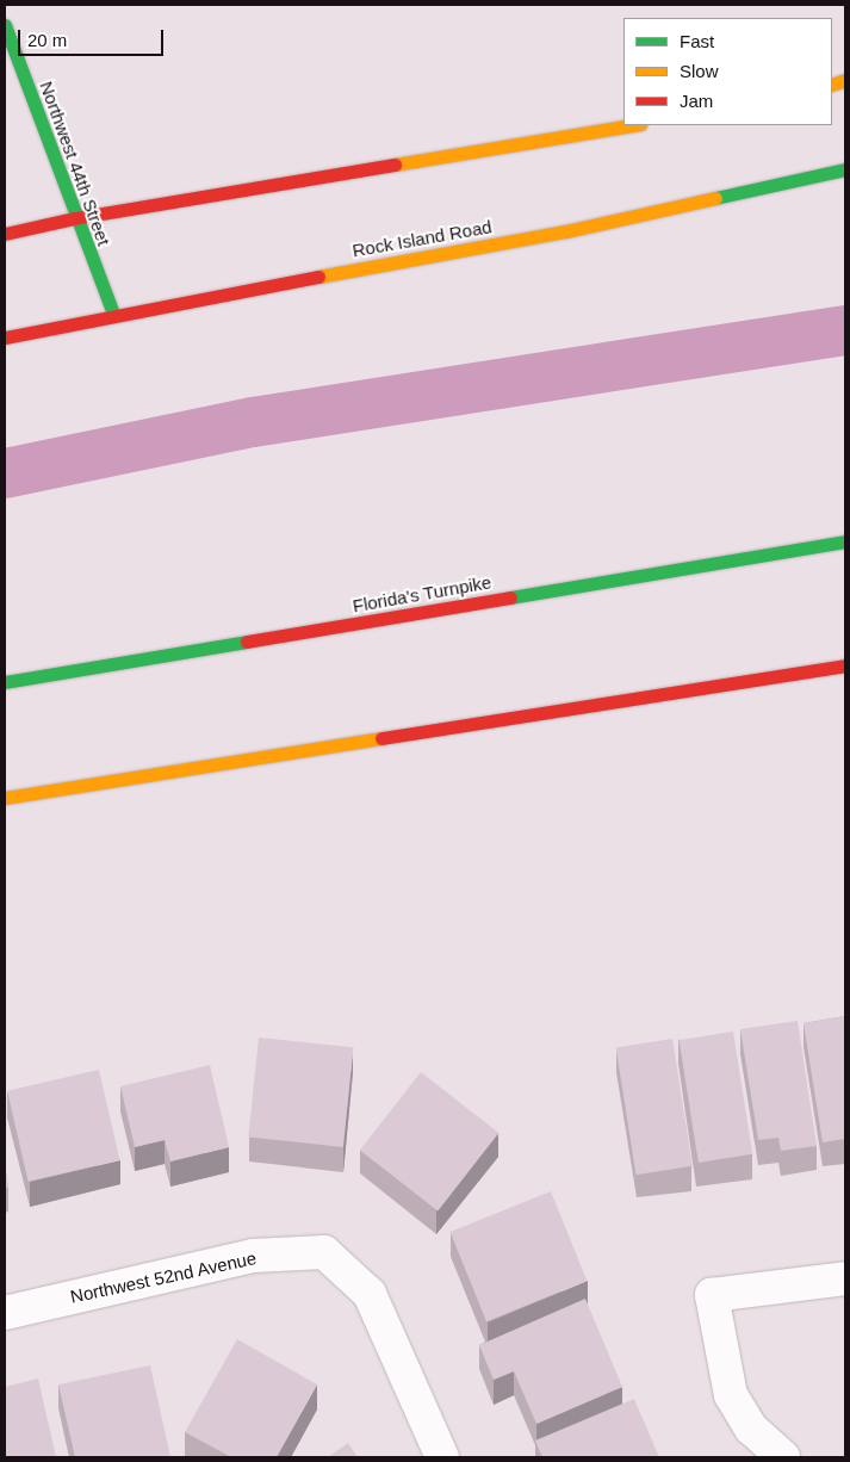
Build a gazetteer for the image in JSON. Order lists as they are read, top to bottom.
{
  "streets": {
    "main road": ["Northwest 44th Street", "Rock Island Road", "Florida's Turnpike"],
    "street": ["Northwest 52nd Avenue"]
  },
  "crossings": [
    ["Northwest 44th Street", "Rock Island Road"]
  ],
  "legend": ["Fast", "Slow", "Jam"],
  "scale_bar": "20 m"
}
